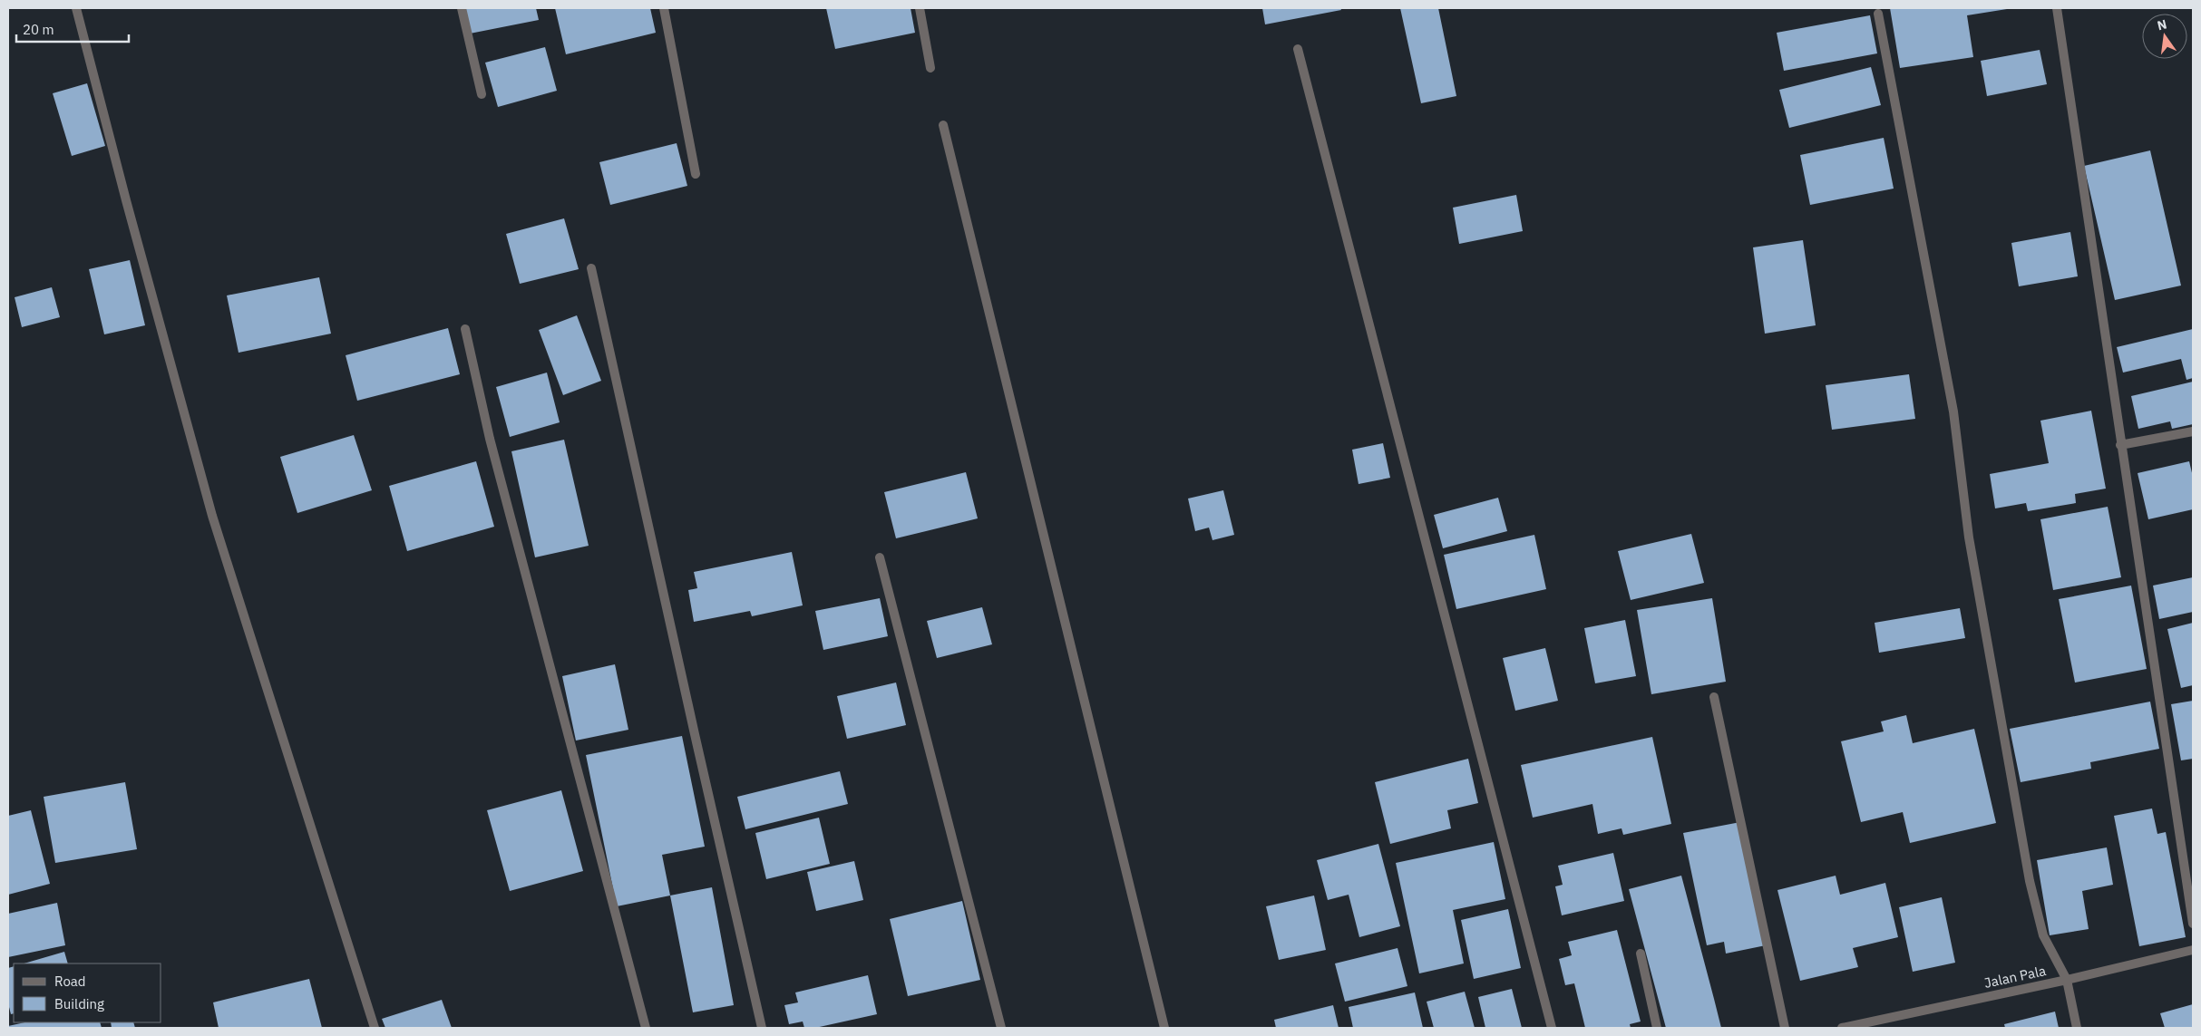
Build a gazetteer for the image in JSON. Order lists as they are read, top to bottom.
{
  "streets": {
    "street": ["Jalan Pala"]
  },
  "legend": ["Road", "Building"],
  "scale_bar": "20 m",
  "north": "top"
}
